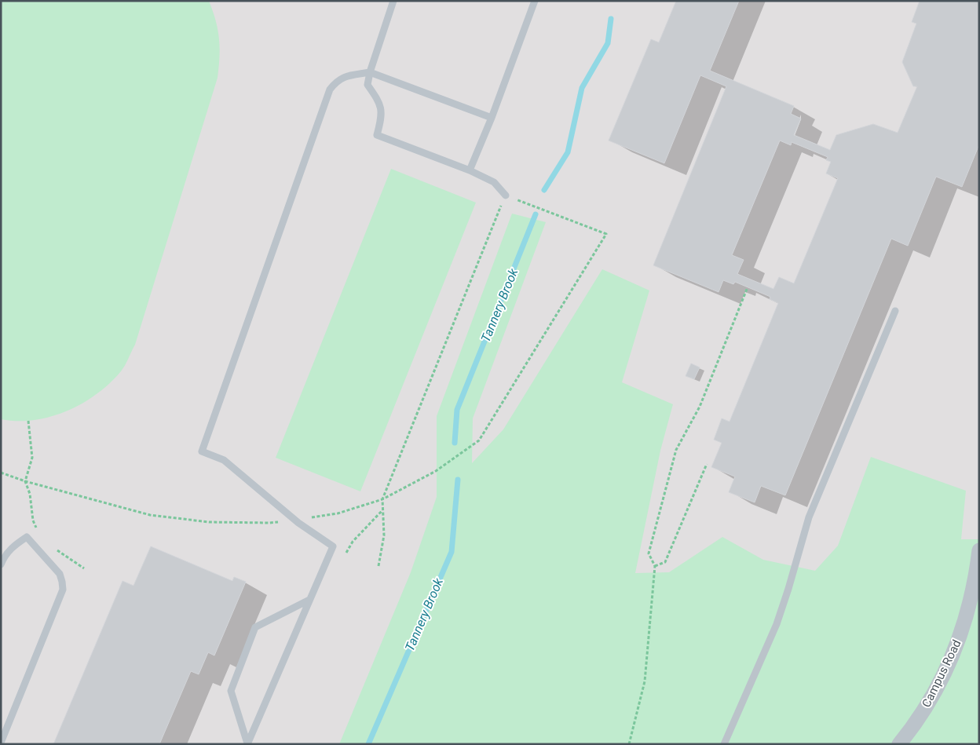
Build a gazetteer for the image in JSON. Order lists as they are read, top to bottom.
{
  "streets": {
    "street": ["Campus Road"]
  },
  "water": ["Tannery Brook"]
}
